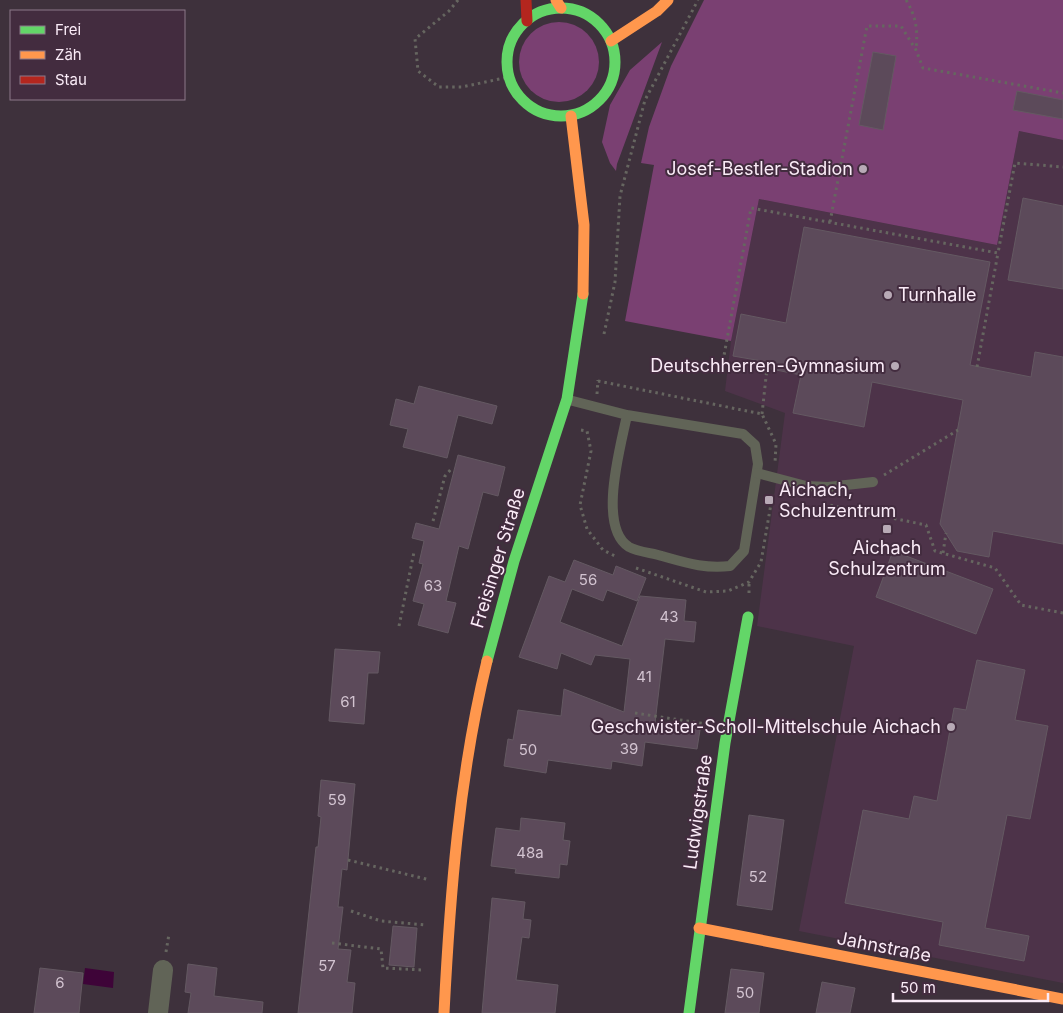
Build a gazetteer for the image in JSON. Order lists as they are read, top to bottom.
{
  "streets": {
    "main road": ["Freisinger Straße", "Ludwigstraße", "Jahnstraße"]
  },
  "crossings": [
    ["Ludwigstraße", "Jahnstraße"]
  ],
  "places": {
    "other": [
      "Josef-Bestler-Stadion",
      "Turnhalle",
      "Deutschherren-Gymnasium",
      "Geschwister-Scholl-Mittelschule Aichach"
    ],
    "transit": ["Aichach, Schulzentrum", "Aichach Schulzentrum"]
  },
  "house_numbers": [
    "56",
    "63",
    "43",
    "41",
    "61",
    "39",
    "50",
    "59",
    "48a",
    "52",
    "57",
    "6",
    "50"
  ],
  "legend": ["Frei", "Zäh", "Stau"],
  "scale_bar": "50 m"
}
